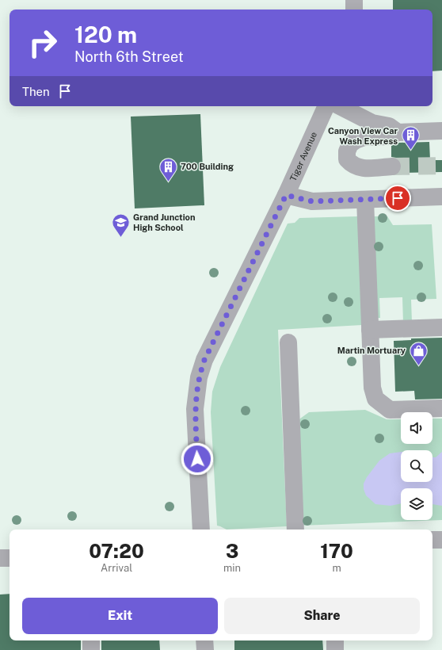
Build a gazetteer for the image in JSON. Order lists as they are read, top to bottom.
{
  "streets": {
    "street": ["Tiger Avenue"]
  },
  "places": {
    "building": ["Canyon View Car Wash Express", "700 Building"],
    "school or university": ["Grand Junction High School"],
    "shop": ["Martin Mortuary"]
  },
  "page": {
    "turn": ["120 m", "North 6th Street"],
    "then": "Then",
    "eta": [
      "07:20",
      "Arrival",
      "3",
      "min",
      "170",
      "m"
    ],
    "buttons": ["Exit", "Share"]
  }
}
